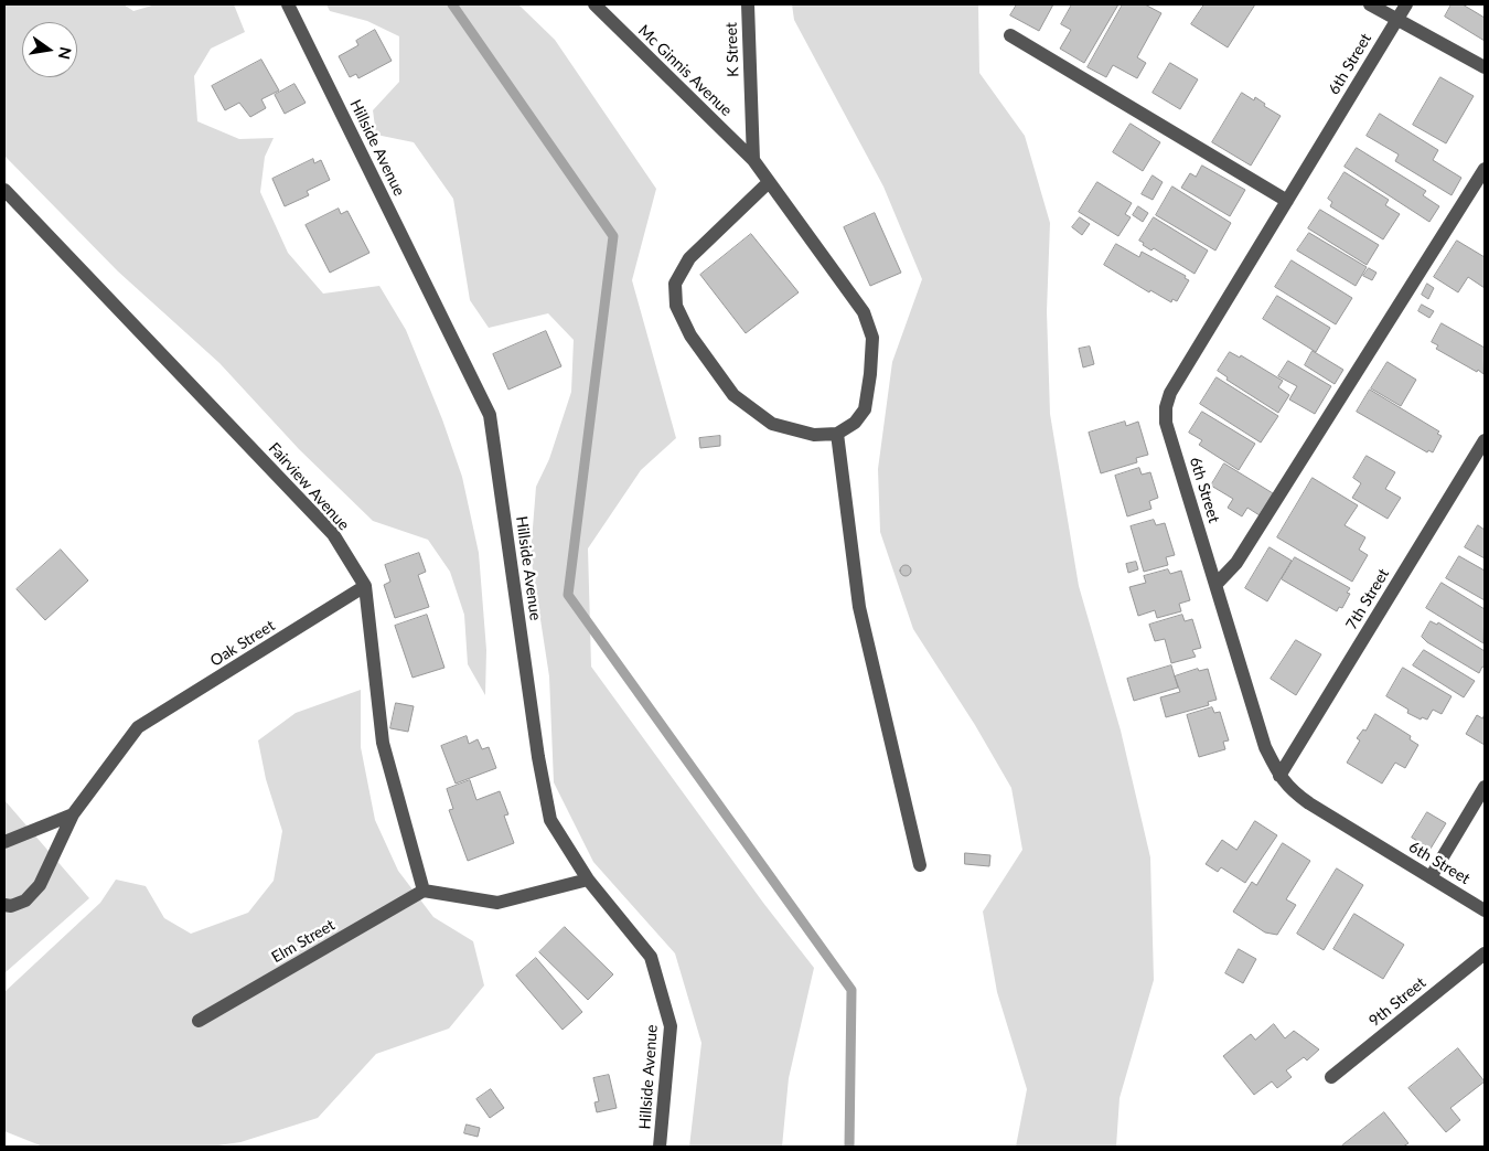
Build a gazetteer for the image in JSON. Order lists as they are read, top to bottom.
{
  "streets": {
    "street": [
      "K Street",
      "6th Street",
      "Mc Ginnis Avenue",
      "Hillside Avenue",
      "Fairview Avenue",
      "7th Street",
      "Oak Street",
      "Elm Street",
      "9th Street"
    ]
  },
  "crossings": [
    ["K Street", "Mc Ginnis Avenue"],
    ["6th Street", "7th Street"],
    ["Fairview Avenue", "Oak Street"],
    ["Fairview Avenue", "Elm Street"]
  ],
  "north": "right"
}
